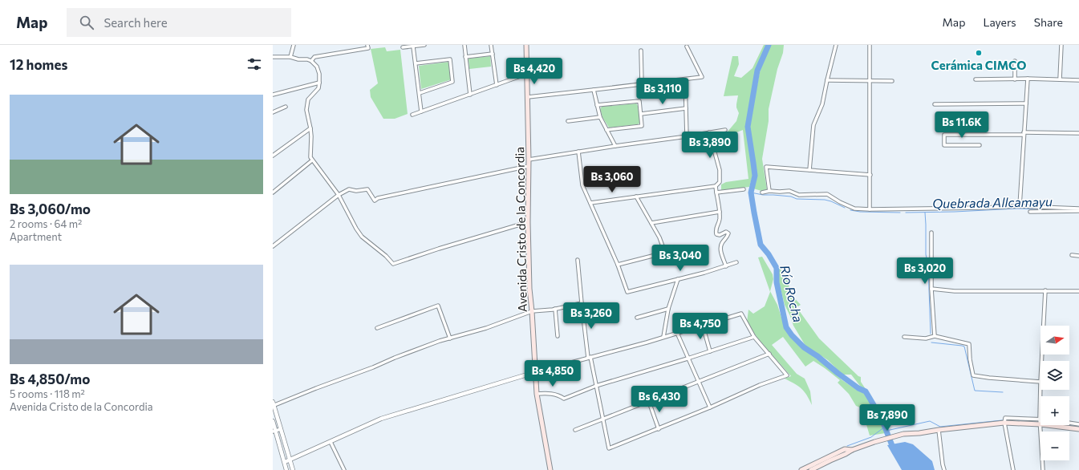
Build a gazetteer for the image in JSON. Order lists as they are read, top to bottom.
{
  "streets": {
    "main road": ["Avenida Cristo de la Concordia"]
  },
  "water": ["Quebrada Allcamayu", "Río Rocha"],
  "places": ["Cerámica CIMCO"],
  "north": "right",
  "page": {
    "header": "Map",
    "search": "Search here",
    "nav": ["Map", "Layers", "Share"],
    "heading": "12 homes",
    "price": [
      "Bs 4,420",
      "Bs 3,110",
      "Bs 11.6K",
      "Bs 3,890",
      "Bs 3,060",
      "Bs 3,040",
      "Bs 3,020",
      "Bs 3,260",
      "Bs 4,750",
      "Bs 4,850",
      "Bs 6,430",
      "Bs 7,890"
    ],
    "list": [
      {
        "name": "Bs 3,060/mo",
        "note": "2 rooms · 64 m² · Apartment"
      },
      {
        "name": "Bs 4,850/mo",
        "note": "5 rooms · 118 m² · Avenida Cristo de la Concordia"
      }
    ],
    "map_buttons": ["+", "−"]
  }
}
